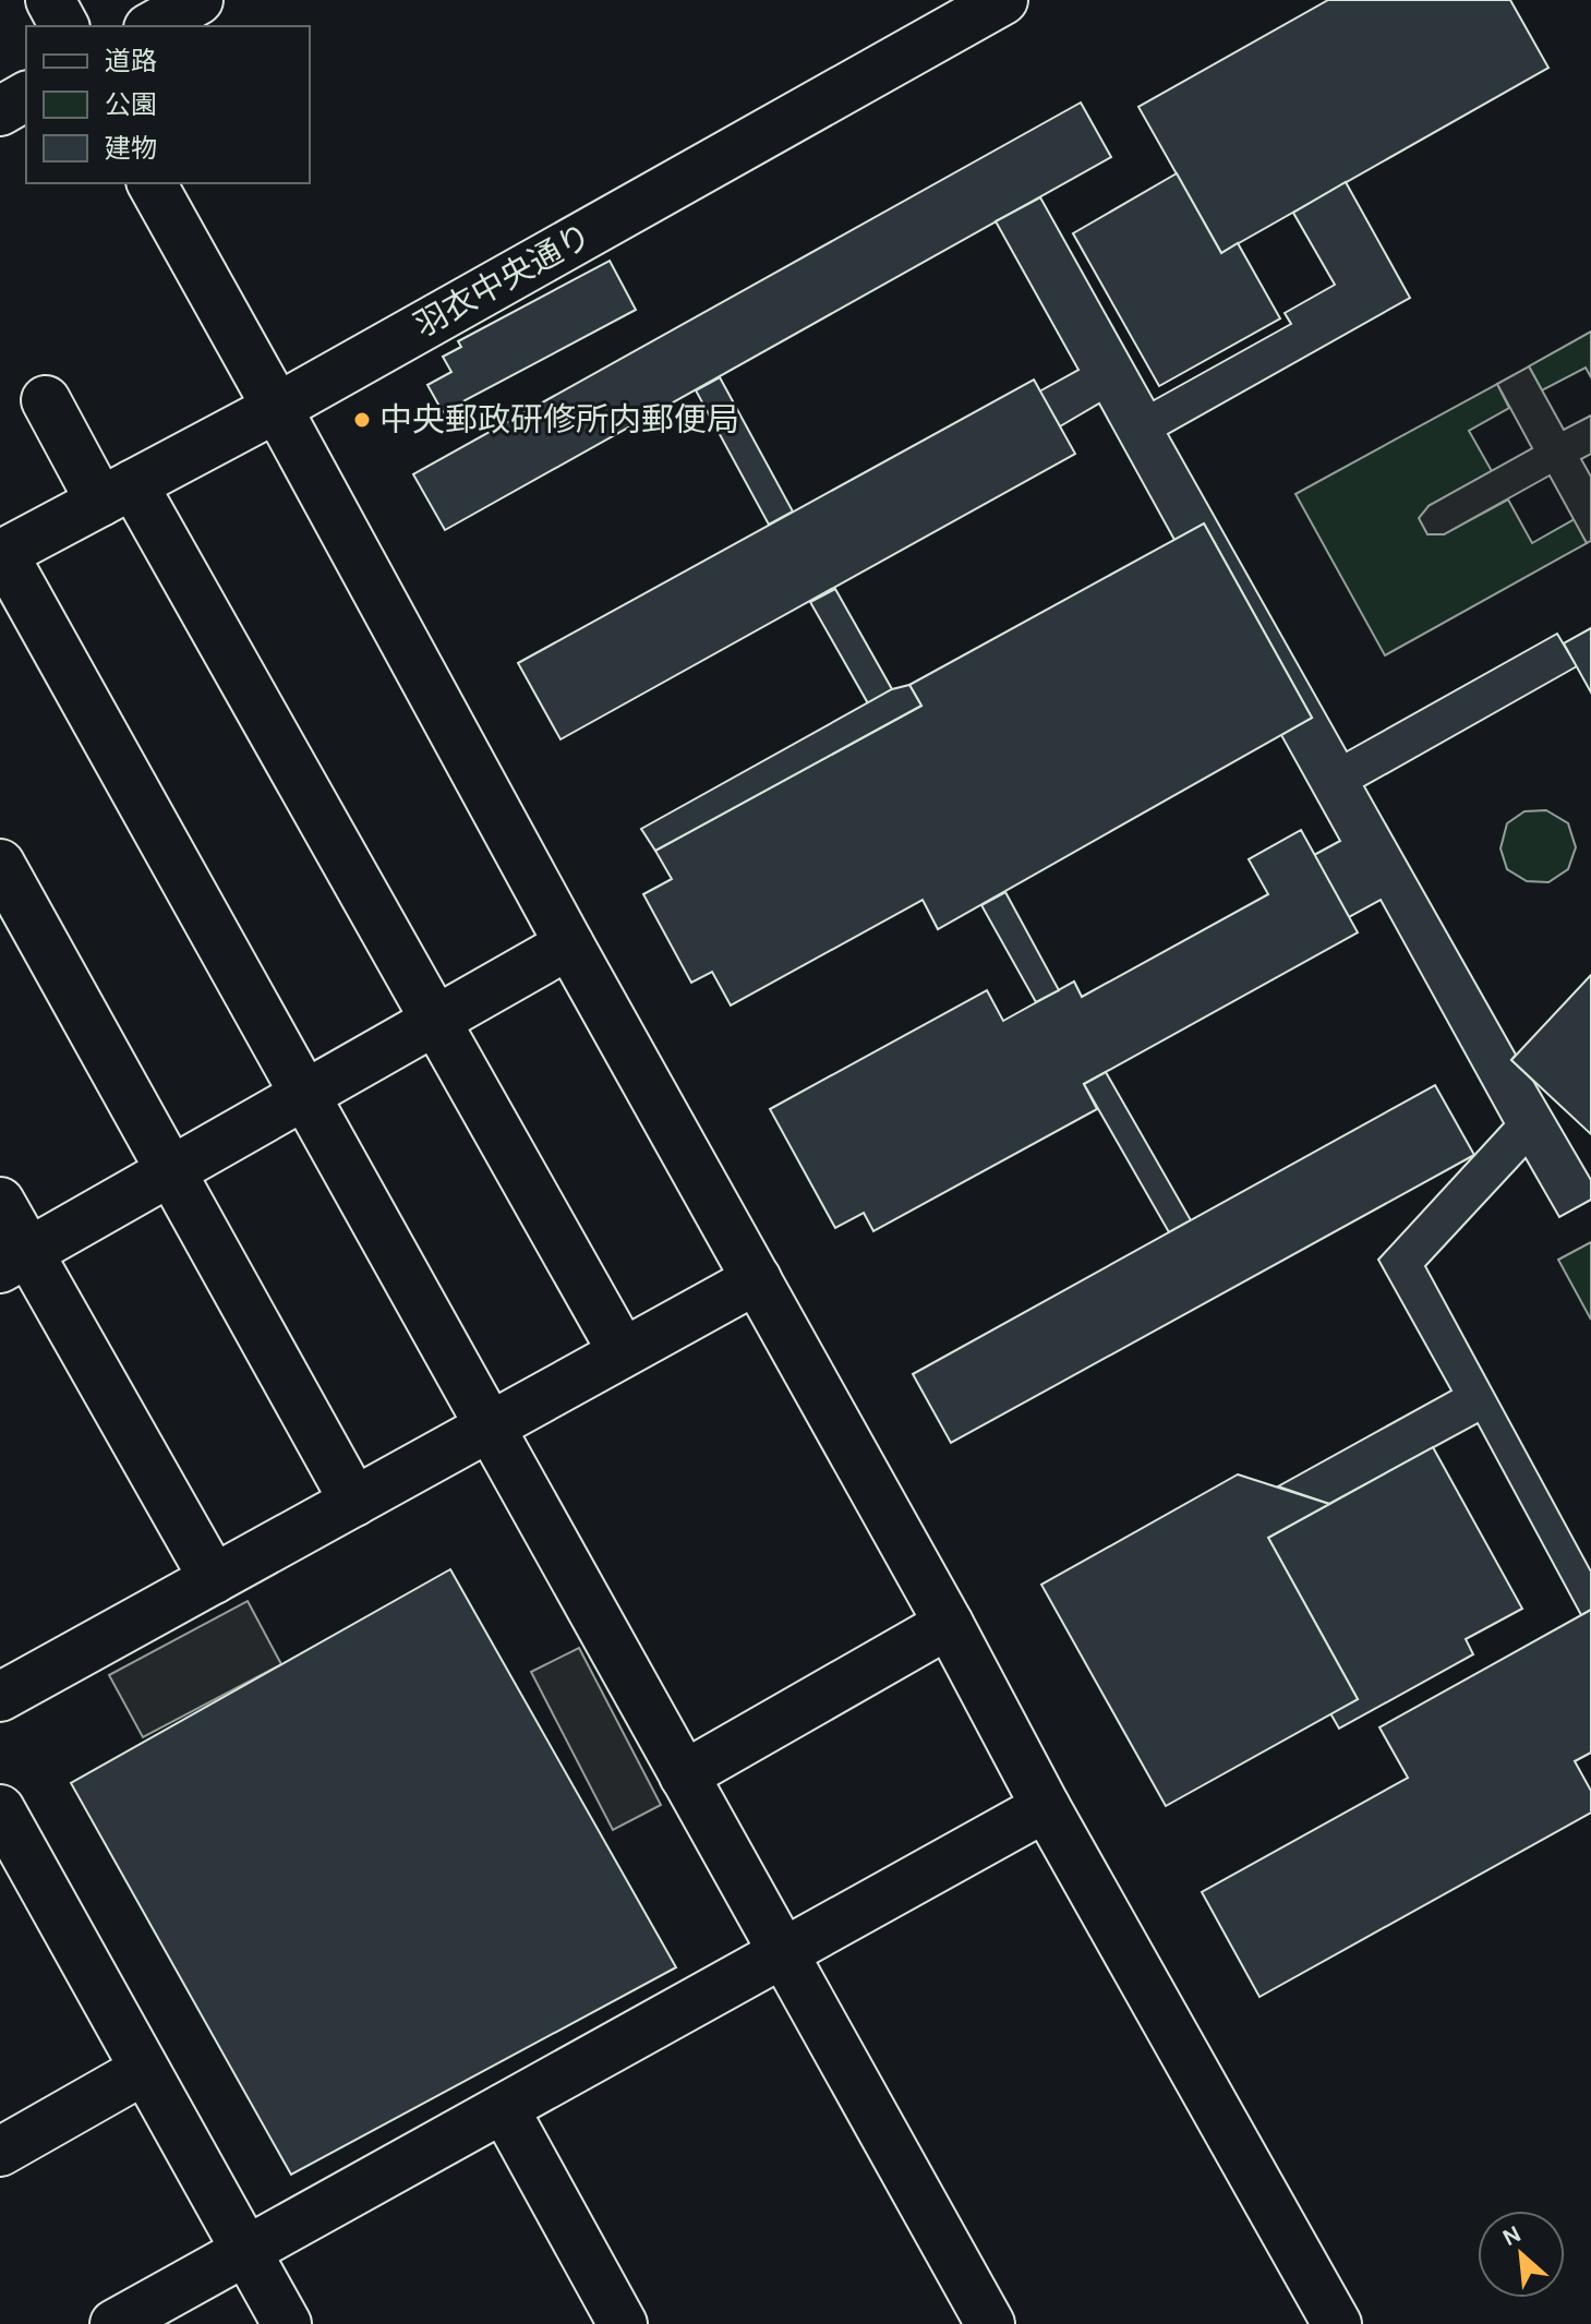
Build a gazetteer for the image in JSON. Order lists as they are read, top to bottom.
{
  "streets": {
    "street": ["羽衣中央通り"]
  },
  "places": ["中央郵政研修所内郵便局"],
  "legend": ["道路", "公園", "建物"],
  "north": "top left"
}
